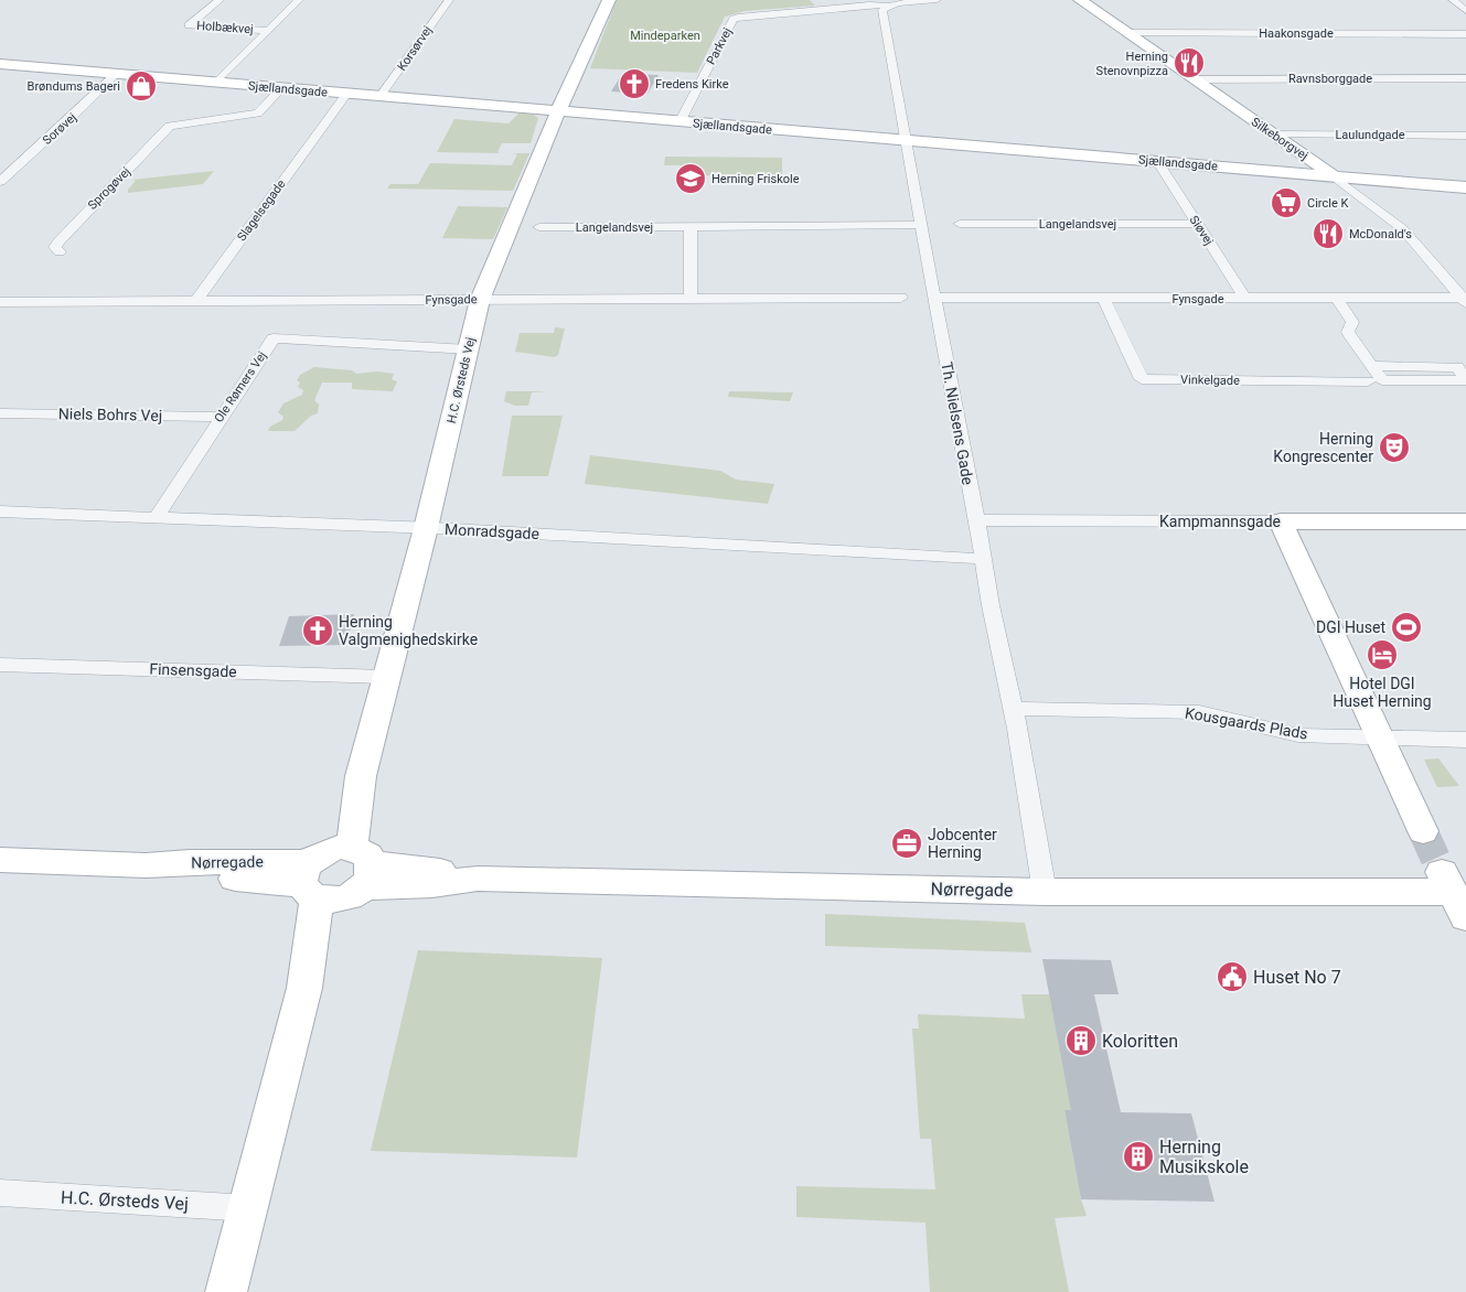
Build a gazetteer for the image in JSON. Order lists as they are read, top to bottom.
{
  "streets": {
    "street": [
      "Holbækvej",
      "Haakonsgade",
      "Parkvej",
      "Korsørvej",
      "Ravnsborggade",
      "Sjællandsgade",
      "Sorøvej",
      "Laulundgade",
      "Silkeborgvej",
      "Sprogøvej",
      "Slagelsegade",
      "Langelandsvej",
      "Siøvej",
      "Fynsgade",
      "H.C. Ørsteds Vej",
      "Vinkelgade",
      "Ole Rømers Vej",
      "Niels Bohrs Vej",
      "Th. Nielsens Gade",
      "Kampmannsgade",
      "Monradsgade",
      "Finsensgade",
      "Kousgaards Plads",
      "Nørregade"
    ]
  },
  "crossings": [
    ["Holbækvej", "Sjællandsgade"],
    ["Haakonsgade", "Silkeborgvej"],
    ["Parkvej", "Sjællandsgade"],
    ["Parkvej", "Th. Nielsens Gade"],
    ["Korsørvej", "Sjællandsgade"],
    ["Ravnsborggade", "Silkeborgvej"],
    ["Sjællandsgade", "Sorøvej"],
    ["Sjællandsgade", "Silkeborgvej"],
    ["Sjællandsgade", "Sprogøvej"],
    ["Sjællandsgade", "Slagelsegade"],
    ["Sjællandsgade", "Siøvej"],
    ["Sjællandsgade", "H.C. Ørsteds Vej"],
    ["Sjællandsgade", "Th. Nielsens Gade"],
    ["Laulundgade", "Silkeborgvej"],
    ["Silkeborgvej", "Fynsgade"],
    ["Slagelsegade", "Fynsgade"],
    ["Langelandsvej", "Siøvej"],
    ["Langelandsvej", "Th. Nielsens Gade"],
    ["Siøvej", "Fynsgade"],
    ["Fynsgade", "H.C. Ørsteds Vej"],
    ["Fynsgade", "Vinkelgade"],
    ["Fynsgade", "Th. Nielsens Gade"],
    ["H.C. Ørsteds Vej", "Ole Rømers Vej"],
    ["H.C. Ørsteds Vej", "Monradsgade"],
    ["H.C. Ørsteds Vej", "Finsensgade"],
    ["H.C. Ørsteds Vej", "Nørregade"],
    ["Ole Rømers Vej", "Niels Bohrs Vej"],
    ["Ole Rømers Vej", "Monradsgade"],
    ["Th. Nielsens Gade", "Kampmannsgade"],
    ["Th. Nielsens Gade", "Monradsgade"],
    ["Th. Nielsens Gade", "Kousgaards Plads"],
    ["Th. Nielsens Gade", "Nørregade"]
  ],
  "parks": ["Mindeparken"],
  "places": {
    "restaurant": ["Herning Stenovnpizza", "McDonald's"],
    "church": ["Fredens Kirke", "Herning Valgmenighedskirke"],
    "shop": ["Brøndums Bageri"],
    "school or university": ["Herning Friskole"],
    "supermarket": ["Circle K"],
    "theatre": ["Herning Kongrescenter"],
    "sports": ["DGI Huset"],
    "hotel": ["Hotel DGI Huset Herning"],
    "office": ["Jobcenter Herning"],
    "public building": ["Huset No 7"],
    "building": ["Koloritten", "Herning Musikskole"]
  }
}
